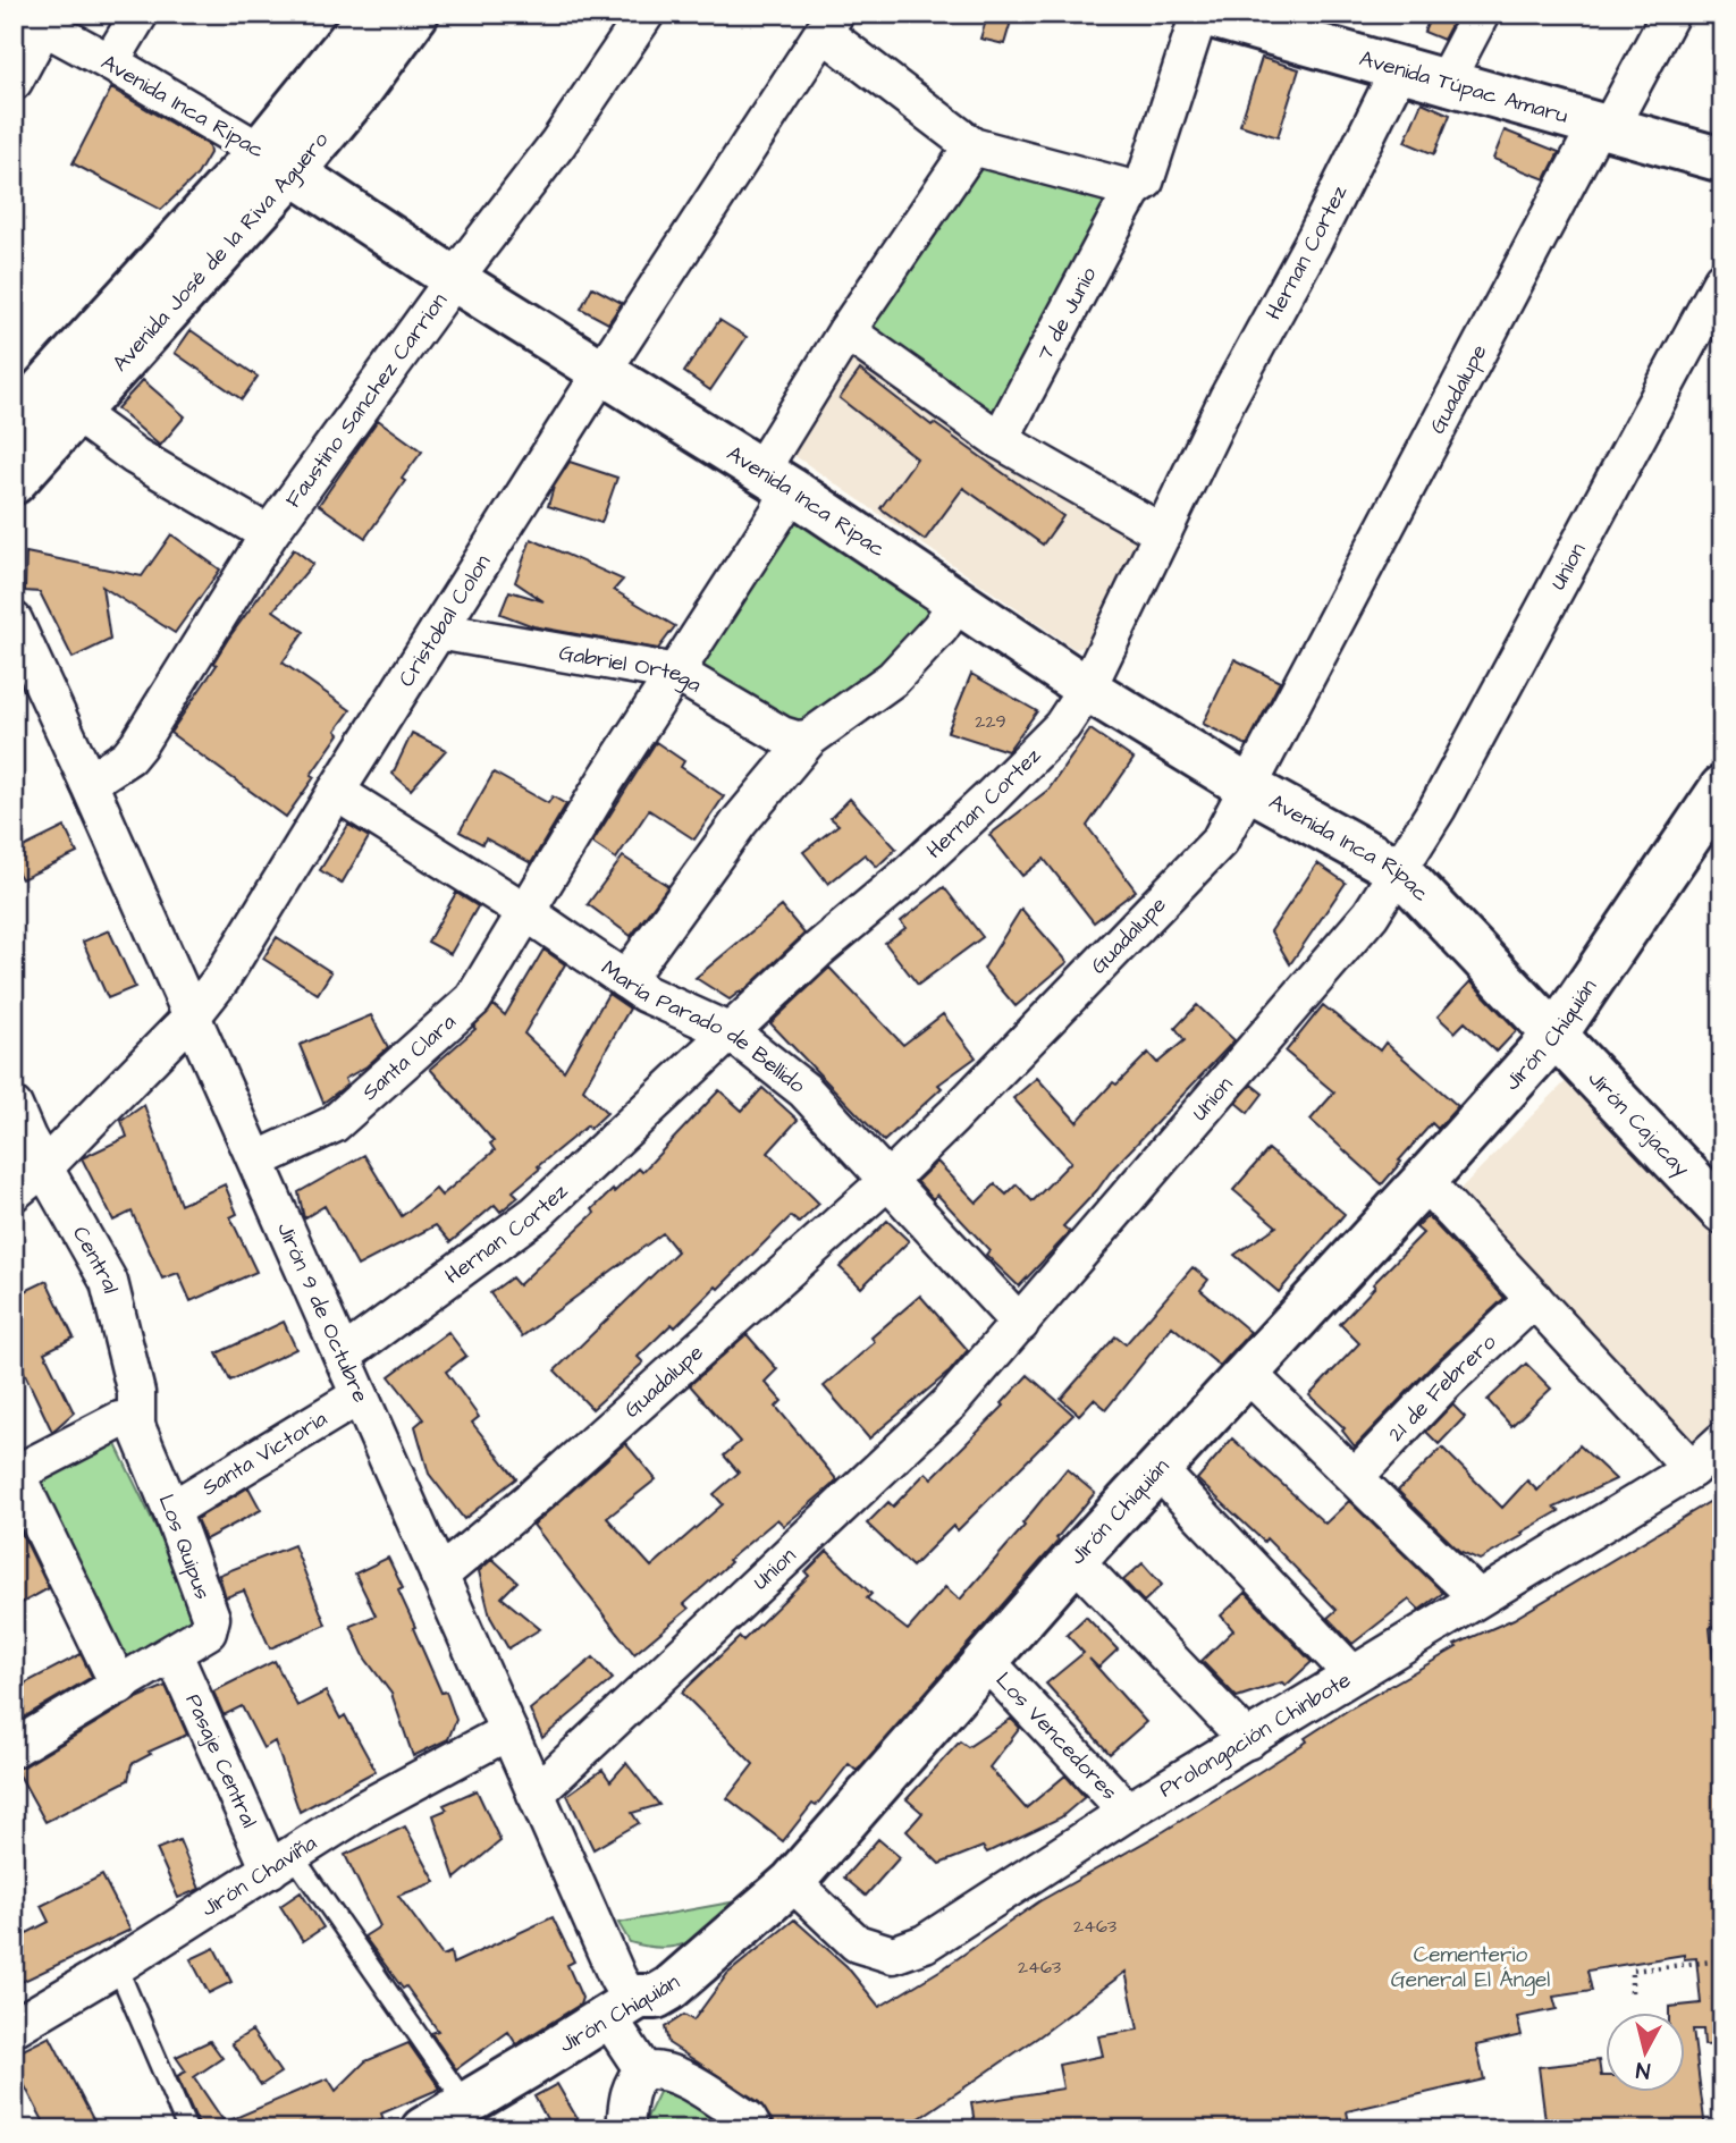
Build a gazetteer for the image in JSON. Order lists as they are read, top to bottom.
{
  "streets": {
    "main road": [
      "Avenida Túpac Amaru",
      "Avenida Inca Ripac",
      "Avenida José de la Riva Aguero",
      "Jirón Chiquián",
      "Jirón Cajacay"
    ],
    "street": [
      "Hernan Cortez",
      "7 de Junio",
      "Guadalupe",
      "Faustino Sanchez Carrion",
      "Union",
      "Cristobal Colon",
      "Gabriel Ortega",
      "María Parado de Bellido",
      "Santa Clara",
      "Central",
      "Jirón 9 de Octubre",
      "21 de Febrero",
      "Santa Victoria",
      "Los Quipus",
      "Prolongación Chinbote",
      "Los Vencedores",
      "Pasaje Central",
      "Jirón Chaviña"
    ]
  },
  "crossings": [
    ["Avenida Túpac Amaru", "Hernan Cortez"],
    ["Avenida Túpac Amaru", "7 de Junio"],
    ["Avenida Túpac Amaru", "Guadalupe"],
    ["Avenida Inca Ripac", "Avenida José de la Riva Aguero"],
    ["Avenida Inca Ripac", "Hernan Cortez"],
    ["Avenida Inca Ripac", "Guadalupe"],
    ["Avenida Inca Ripac", "Faustino Sanchez Carrion"],
    ["Avenida Inca Ripac", "Union"],
    ["Avenida Inca Ripac", "Cristobal Colon"],
    ["Avenida Inca Ripac", "Jirón Chiquián"],
    ["Avenida Inca Ripac", "Santa Clara"],
    ["Avenida Inca Ripac", "Jirón Cajacay"],
    ["Hernan Cortez", "María Parado de Bellido"],
    ["Hernan Cortez", "Jirón 9 de Octubre"],
    ["Guadalupe", "María Parado de Bellido"],
    ["Guadalupe", "Jirón 9 de Octubre"],
    ["Faustino Sanchez Carrion", "Jirón 9 de Octubre"],
    ["Union", "María Parado de Bellido"],
    ["Union", "Jirón 9 de Octubre"],
    ["Cristobal Colon", "Gabriel Ortega"],
    ["Cristobal Colon", "María Parado de Bellido"],
    ["Cristobal Colon", "Central"],
    ["Cristobal Colon", "Jirón 9 de Octubre"],
    ["Gabriel Ortega", "Santa Clara"],
    ["María Parado de Bellido", "Santa Clara"],
    ["Jirón Chiquián", "Jirón Cajacay"],
    ["Jirón Chiquián", "Jirón 9 de Octubre"],
    ["Jirón Chiquián", "Prolongación Chinbote"],
    ["Jirón Chiquián", "Los Vencedores"],
    ["Santa Clara", "Jirón 9 de Octubre"],
    ["Central", "Los Quipus"],
    ["Jirón 9 de Octubre", "Santa Victoria"],
    ["Jirón 9 de Octubre", "Jirón Chaviña"],
    ["Santa Victoria", "Los Quipus"],
    ["Los Quipus", "Pasaje Central"],
    ["Prolongación Chinbote", "Los Vencedores"],
    ["Pasaje Central", "Jirón Chaviña"]
  ],
  "parks": ["Cementerio General El Ángel"],
  "house_numbers": ["229", "2463", "2463"],
  "north": "bottom"
}
